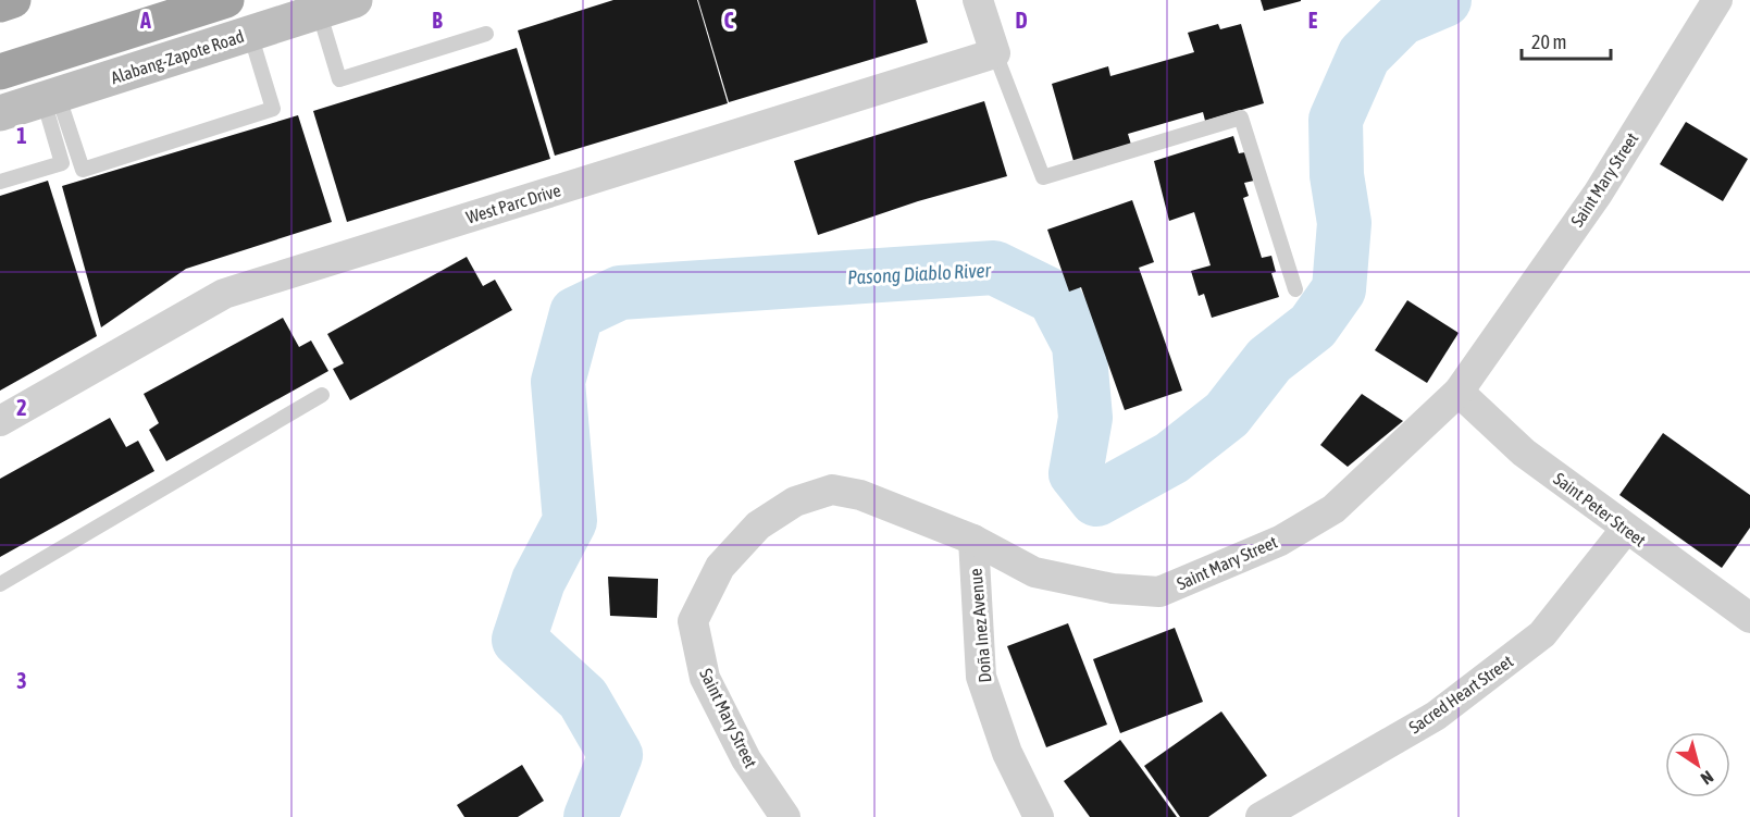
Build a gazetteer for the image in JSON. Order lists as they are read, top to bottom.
{
  "streets": {
    "main road": ["Alabang-Zapote Road"],
    "street": [
      "Saint Mary Street",
      "West Parc Drive",
      "Saint Peter Street",
      "Doña Inez Avenue",
      "Sacred Heart Street"
    ]
  },
  "crossings": [
    ["Saint Mary Street", "Saint Peter Street"],
    ["Saint Mary Street", "Doña Inez Avenue"],
    ["Saint Peter Street", "Sacred Heart Street"]
  ],
  "water": ["Pasong Diablo River"],
  "scale_bar": "20 m",
  "north": "bottom right",
  "grid": {
    "columns": [
      "A",
      "B",
      "C",
      "D",
      "E"
    ],
    "rows": ["1", "2", "3"]
  }
}
